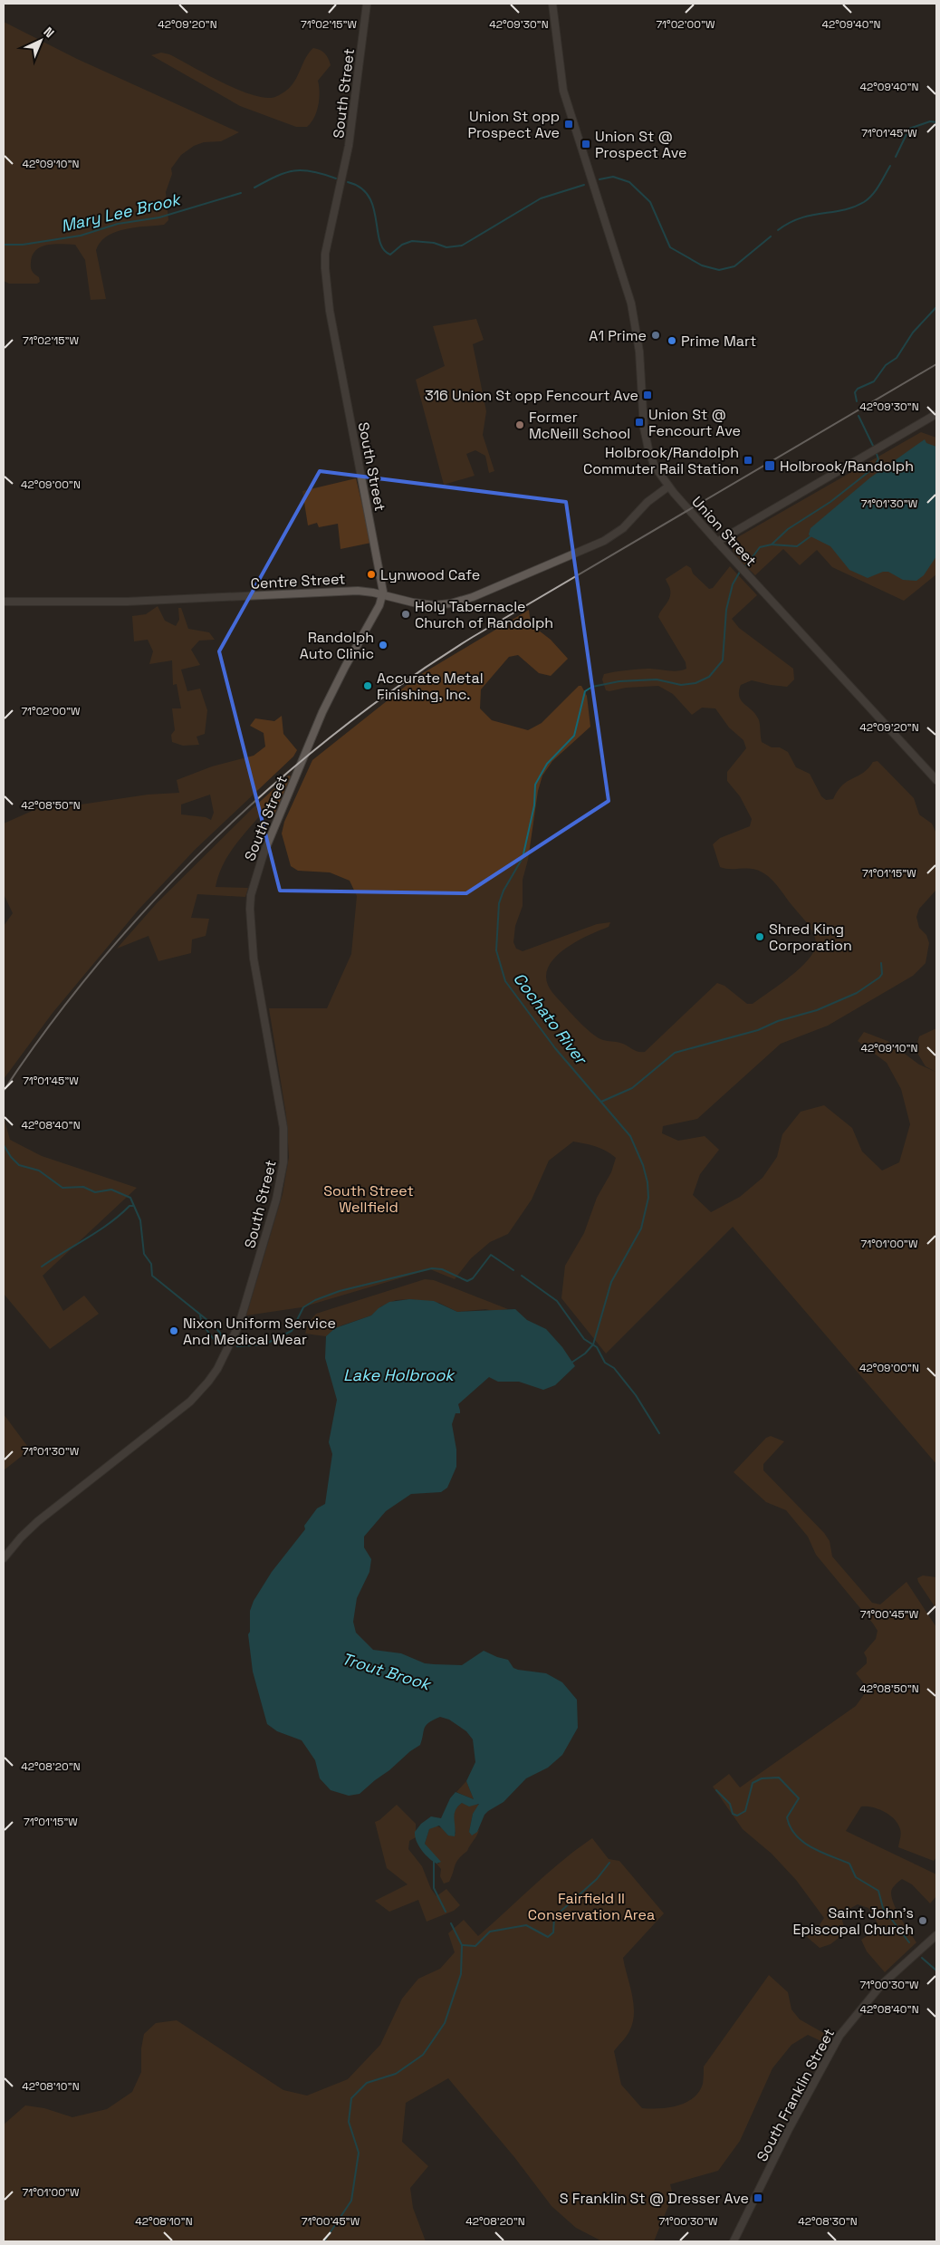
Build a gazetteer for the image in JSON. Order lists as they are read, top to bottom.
{
  "streets": {
    "main road": [
      "South Street",
      "Union Street",
      "Centre Street",
      "South Franklin Street"
    ]
  },
  "crossings": [
    ["South Street", "Centre Street"],
    ["Union Street", "Centre Street"]
  ],
  "water": [
    "Mary Lee Brook",
    "Cochato River",
    "Lake Holbrook",
    "Trout Brook"
  ],
  "parks": ["South Street Wellfield", "Fairfield II Conservation Area"],
  "places": {
    "transit": [
      "Union St opp Prospect Ave",
      "Union St @ Prospect Ave",
      "316 Union St opp Fencourt Ave",
      "Union St @ Fencourt Ave",
      "Holbrook/Randolph Commuter Rail Station",
      "Holbrook/Randolph",
      "S Franklin St @ Dresser Ave"
    ],
    "other": [
      "A1 Prime",
      "Prime Mart",
      "Former McNeill School",
      "Lynwood Cafe",
      "Holy Tabernacle Church of Randolph",
      "Randolph Auto Clinic",
      "Accurate Metal Finishing, Inc.",
      "Shred King Corporation",
      "Nixon Uniform Service And Medical Wear",
      "Saint John's Episcopal Church"
    ]
  },
  "north": "top right",
  "coordinates": [
    "42°09'20\"N",
    "42°09'30\"N",
    "42°09'40\"N",
    "71°02'15\"W",
    "71°02'00\"W",
    "71°01'45\"W",
    "42°09'10\"N",
    "42°09'00\"N",
    "71°01'30\"W",
    "42°08'50\"N",
    "71°01'15\"W",
    "42°08'40\"N",
    "71°01'00\"W",
    "71°00'45\"W",
    "42°08'20\"N",
    "71°00'30\"W",
    "42°08'10\"N",
    "42°08'30\"N"
  ]
}
